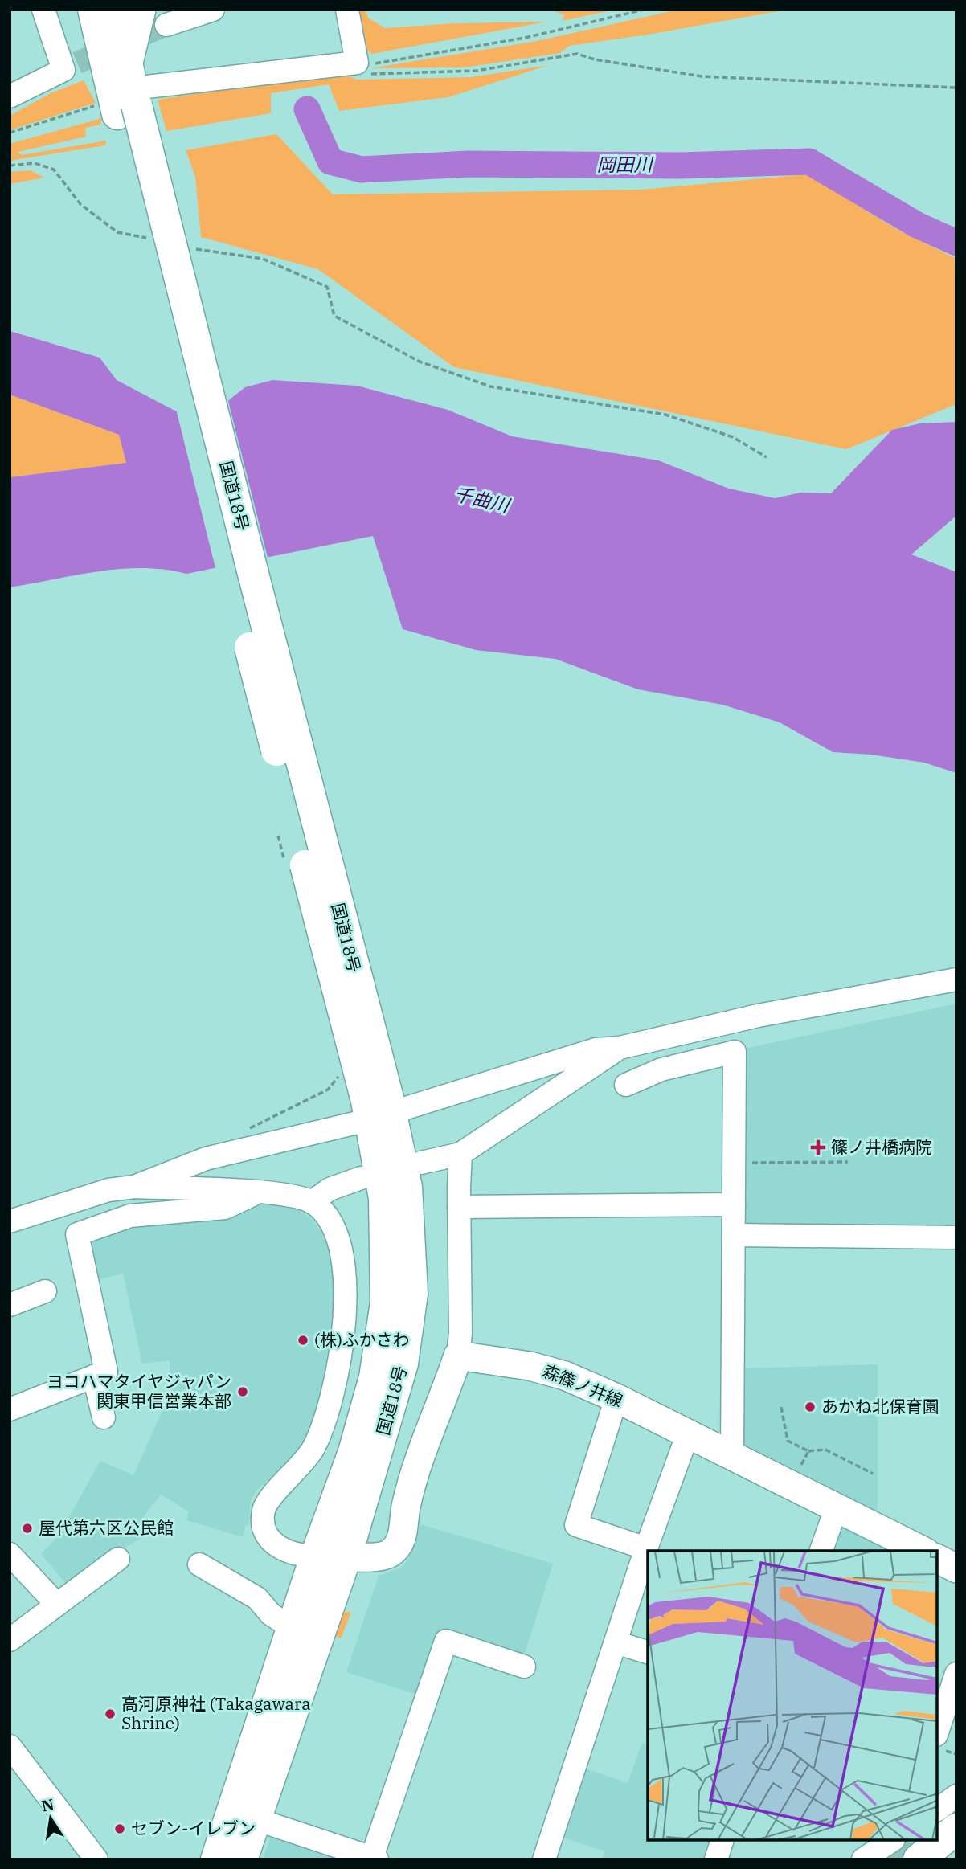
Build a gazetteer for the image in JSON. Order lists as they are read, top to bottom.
{
  "streets": {
    "highway": ["国道18号"],
    "main road": ["森篠ノ井線"]
  },
  "water": ["岡田川", "千曲川"],
  "places": {
    "health": ["篠ノ井橋病院"],
    "other": [
      "(株)ふかさわ",
      "ヨコハマタイヤジャパン 関東甲信営業本部",
      "あかね北保育園",
      "屋代第六区公民館",
      "高河原神社 (Takagawara Shrine)",
      "セブン-イレブン"
    ]
  },
  "north": "top"
}
